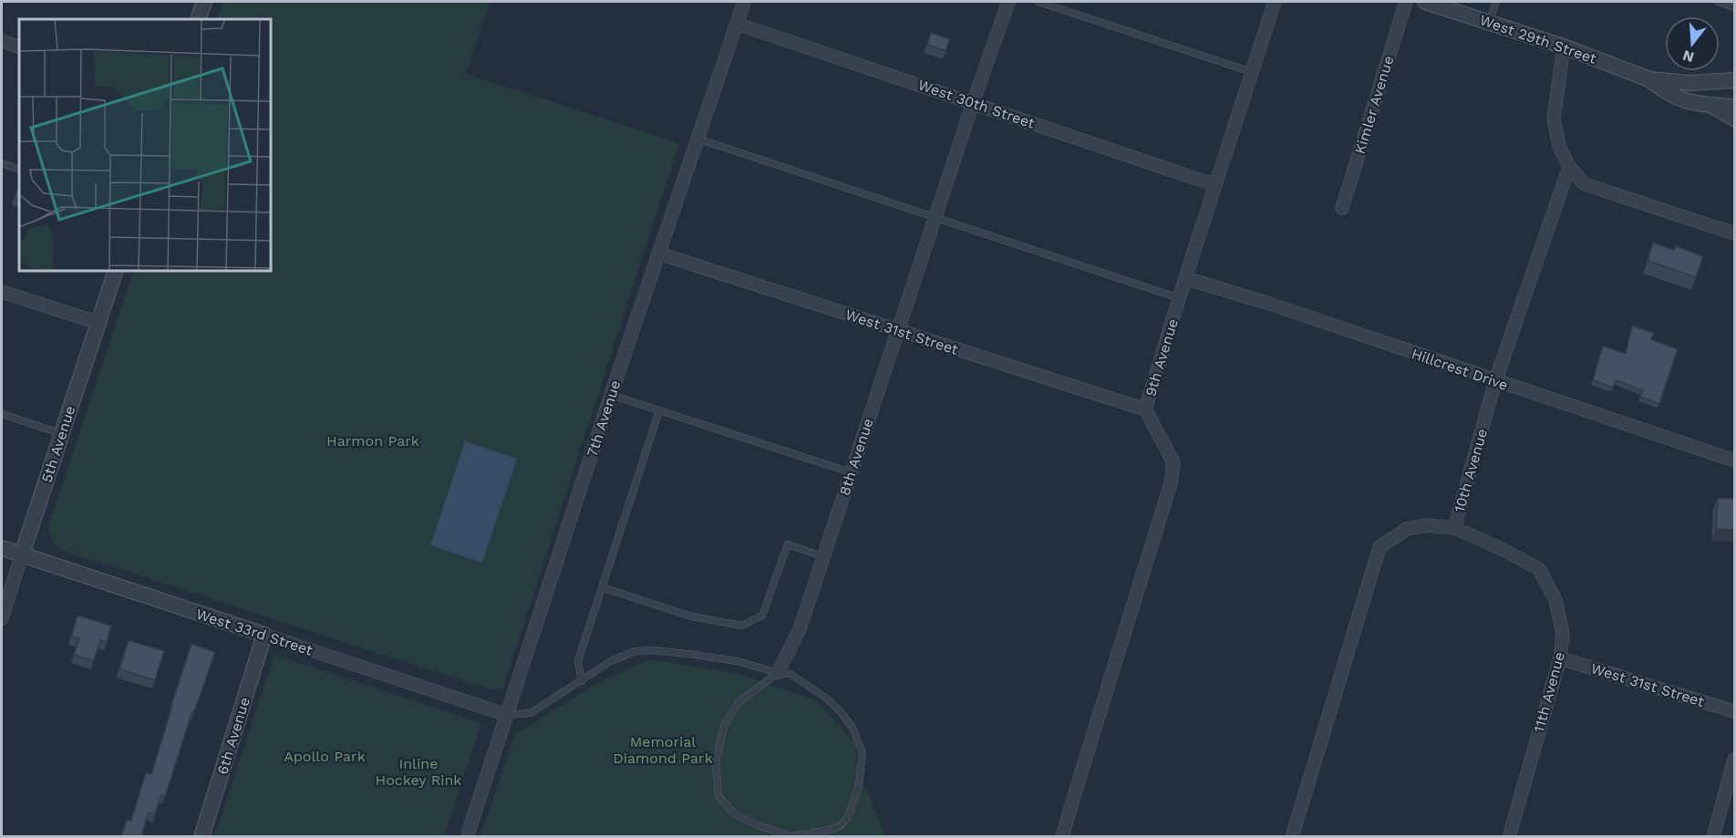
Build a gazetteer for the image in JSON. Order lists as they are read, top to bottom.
{
  "streets": {
    "street": [
      "West 29th Street",
      "West 30th Street",
      "Kimler Avenue",
      "West 31st Street",
      "9th Avenue",
      "Hillcrest Drive",
      "7th Avenue",
      "5th Avenue",
      "8th Avenue",
      "10th Avenue",
      "West 33rd Street",
      "11th Avenue",
      "6th Avenue"
    ]
  },
  "crossings": [
    ["West 30th Street", "9th Avenue"],
    ["West 30th Street", "7th Avenue"],
    ["West 30th Street", "8th Avenue"],
    ["West 31st Street", "9th Avenue"],
    ["West 31st Street", "7th Avenue"],
    ["West 31st Street", "8th Avenue"],
    ["West 31st Street", "11th Avenue"],
    ["9th Avenue", "Hillcrest Drive"],
    ["Hillcrest Drive", "10th Avenue"],
    ["7th Avenue", "West 33rd Street"],
    ["5th Avenue", "West 33rd Street"],
    ["10th Avenue", "11th Avenue"],
    ["West 33rd Street", "6th Avenue"]
  ],
  "parks": [
    "Harmon Park",
    "Memorial Diamond Park",
    "Apollo Park",
    "Inline Hockey Rink"
  ],
  "north": "bottom"
}
